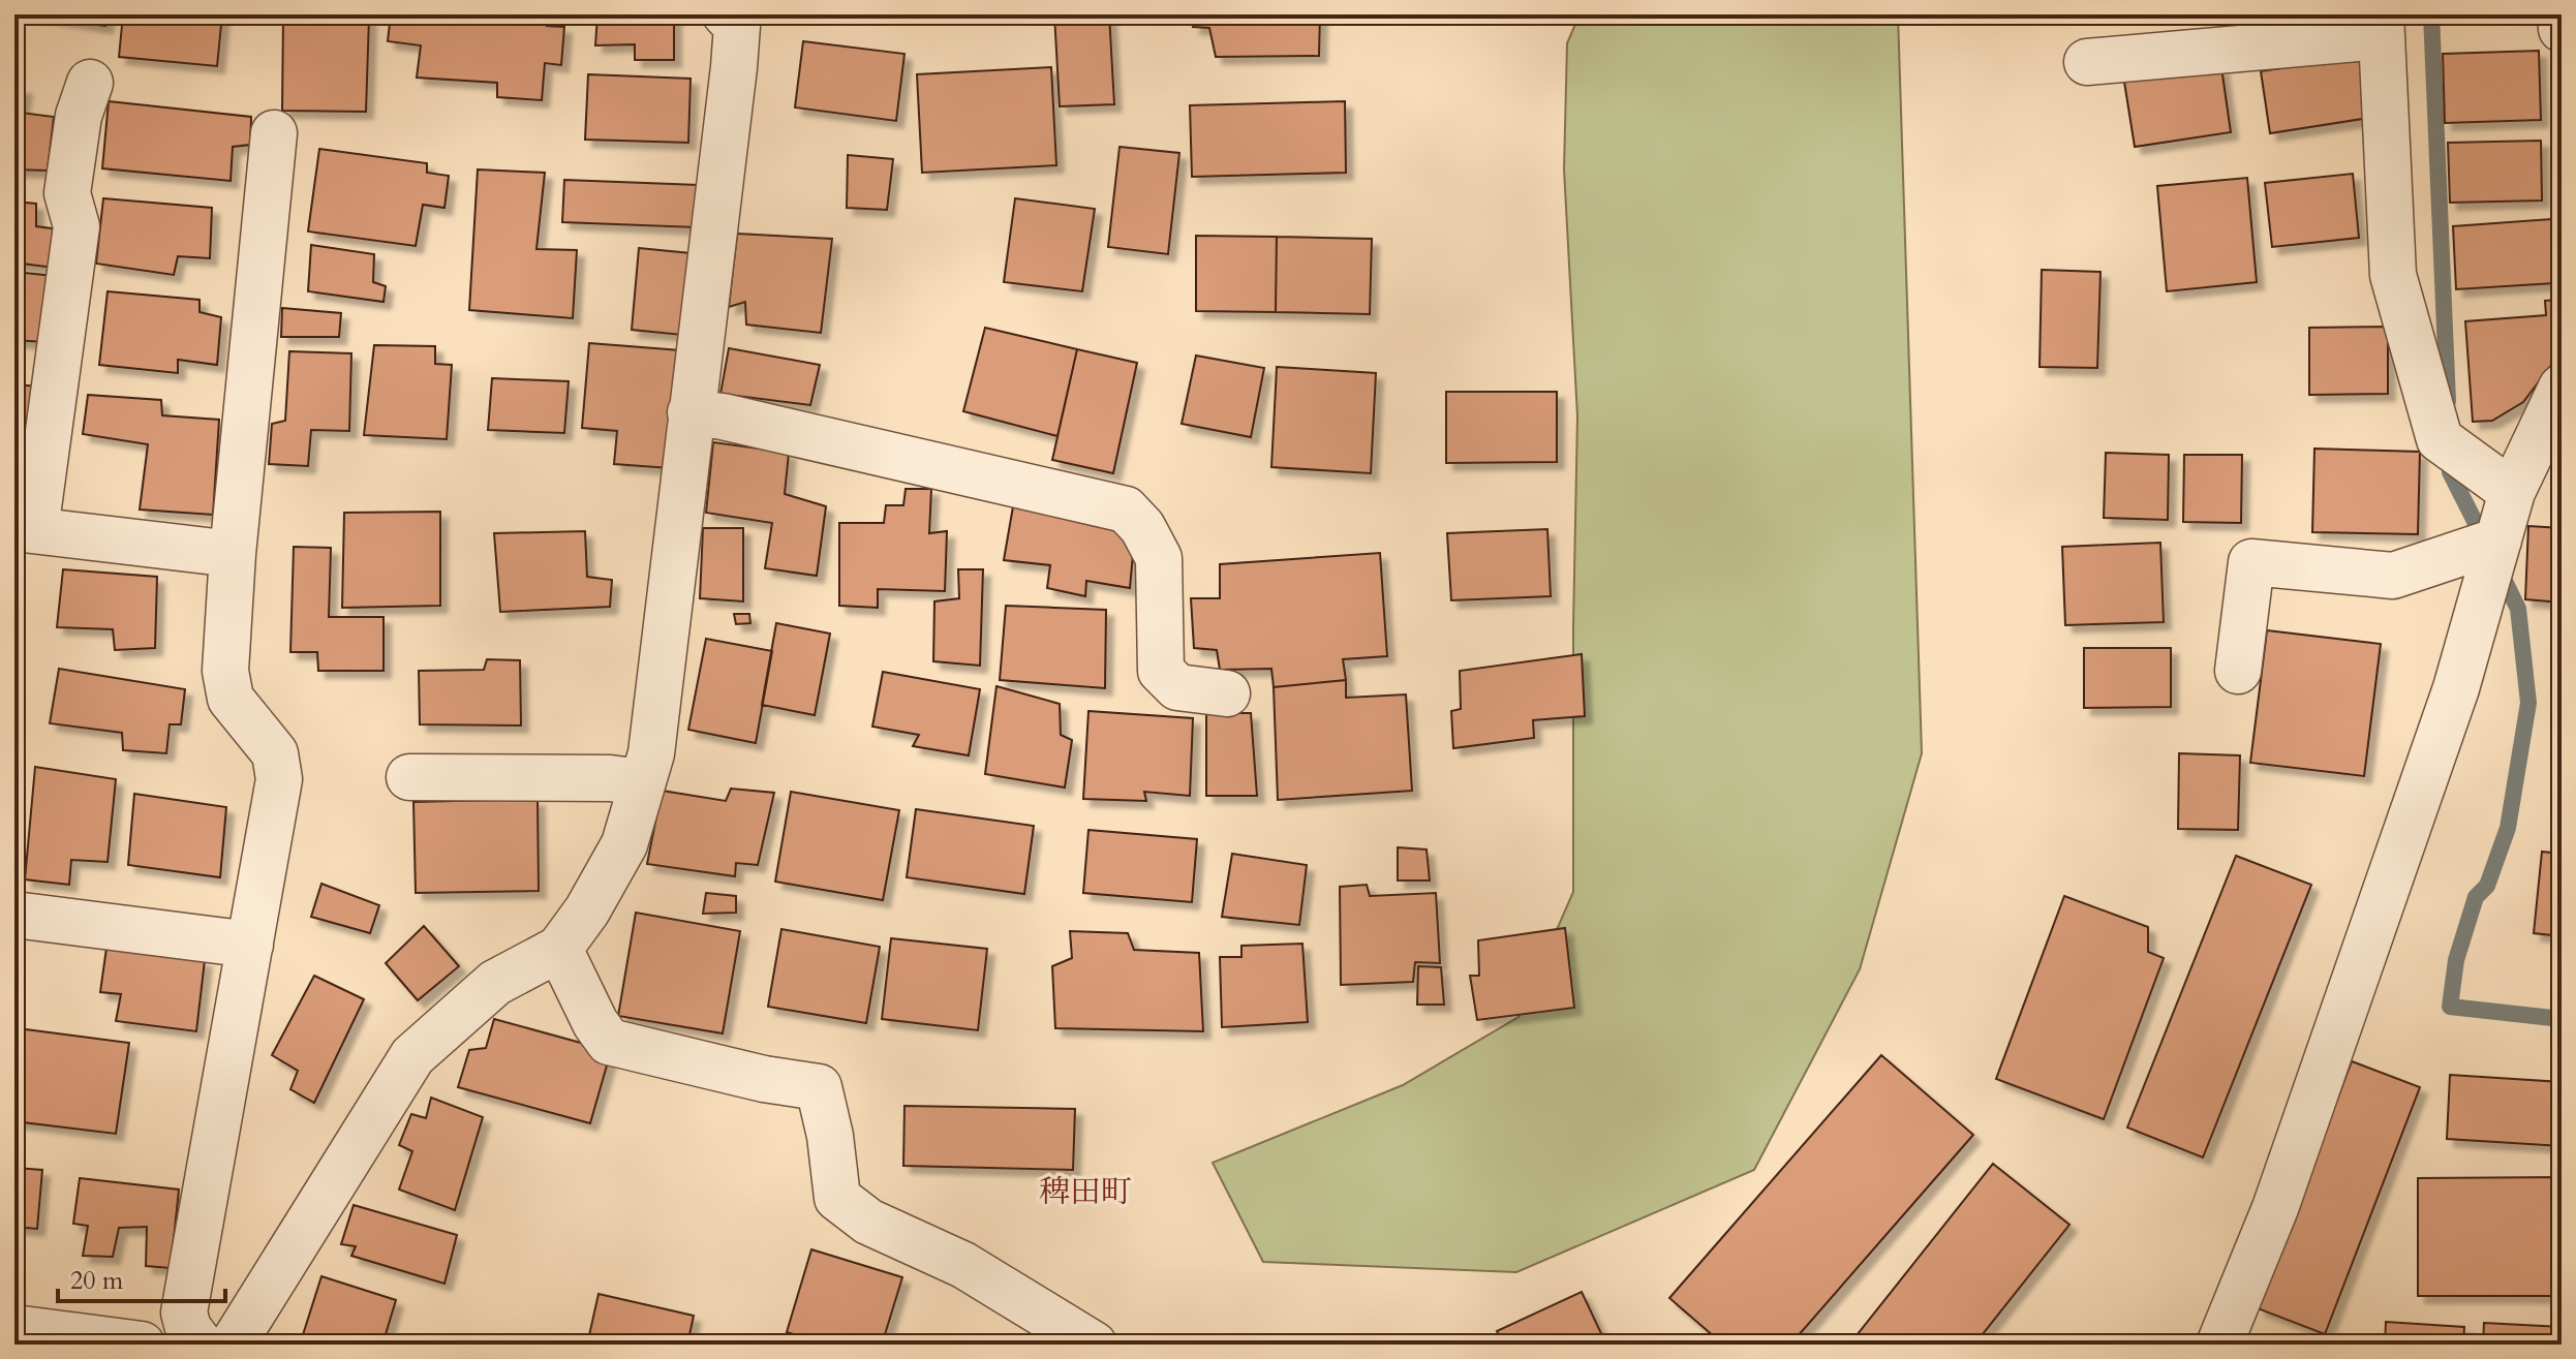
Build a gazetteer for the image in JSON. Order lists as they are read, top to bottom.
{
  "districts": ["稗田町"],
  "scale_bar": "20 m"
}
